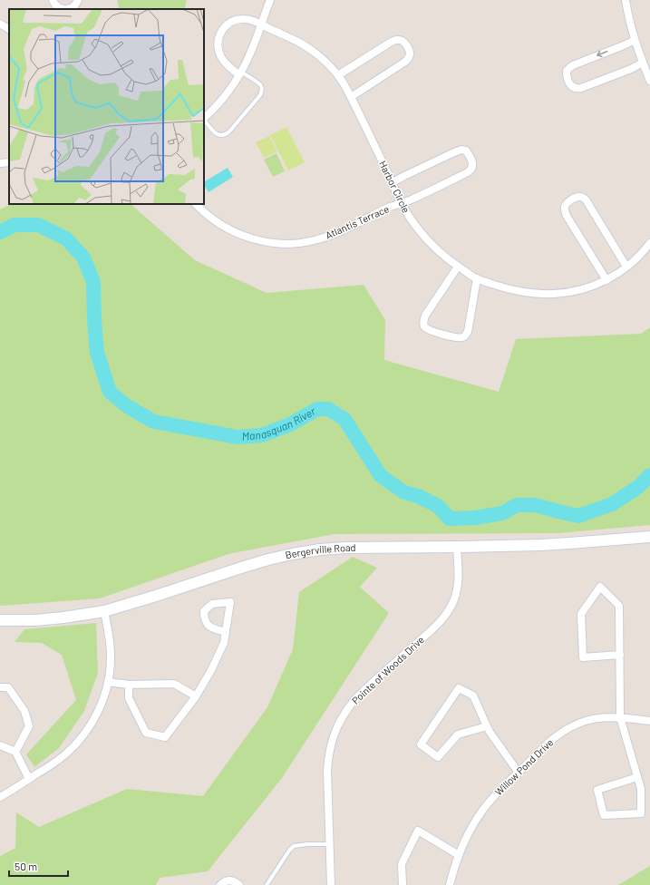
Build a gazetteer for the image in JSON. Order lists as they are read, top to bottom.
{
  "streets": {
    "street": [
      "Harbor Circle",
      "Atlantis Terrace",
      "Bergerville Road",
      "Pointe of Woods Drive",
      "Willow Pond Drive"
    ]
  },
  "crossings": [
    ["Harbor Circle", "Atlantis Terrace"],
    ["Bergerville Road", "Pointe of Woods Drive"]
  ],
  "water": ["Manasquan River"],
  "scale_bar": "50 m"
}
